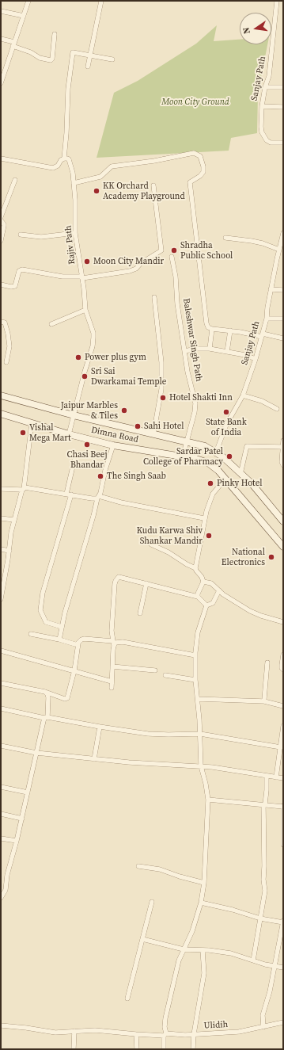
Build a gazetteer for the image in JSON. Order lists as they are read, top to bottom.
{
  "streets": {
    "street": [
      "Sanjay Path",
      "Rajiv Path",
      "Baleshwar Singh Path",
      "Dimna Road",
      "Ulidih"
    ]
  },
  "crossings": [
    ["Rajiv Path", "Dimna Road"],
    ["Baleshwar Singh Path", "Dimna Road"]
  ],
  "parks": ["Moon City Ground"],
  "places": [
    "KK Orchard Academy Playground",
    "Shradha Public School",
    "Moon City Mandir",
    "Power plus gym",
    "Sri Sai Dwarkamai Temple",
    "Hotel Shakti Inn",
    "Jaipur Marbles & Tiles",
    "State Bank of India",
    "Sahi Hotel",
    "Vishal Mega Mart",
    "Chasi Beej Bhandar",
    "Sardar Patel College of Pharmacy",
    "The Singh Saab",
    "Pinky Hotel",
    "Kudu Karwa Shiv Shankar Mandir",
    "National Electronics"
  ],
  "north": "left"
}
